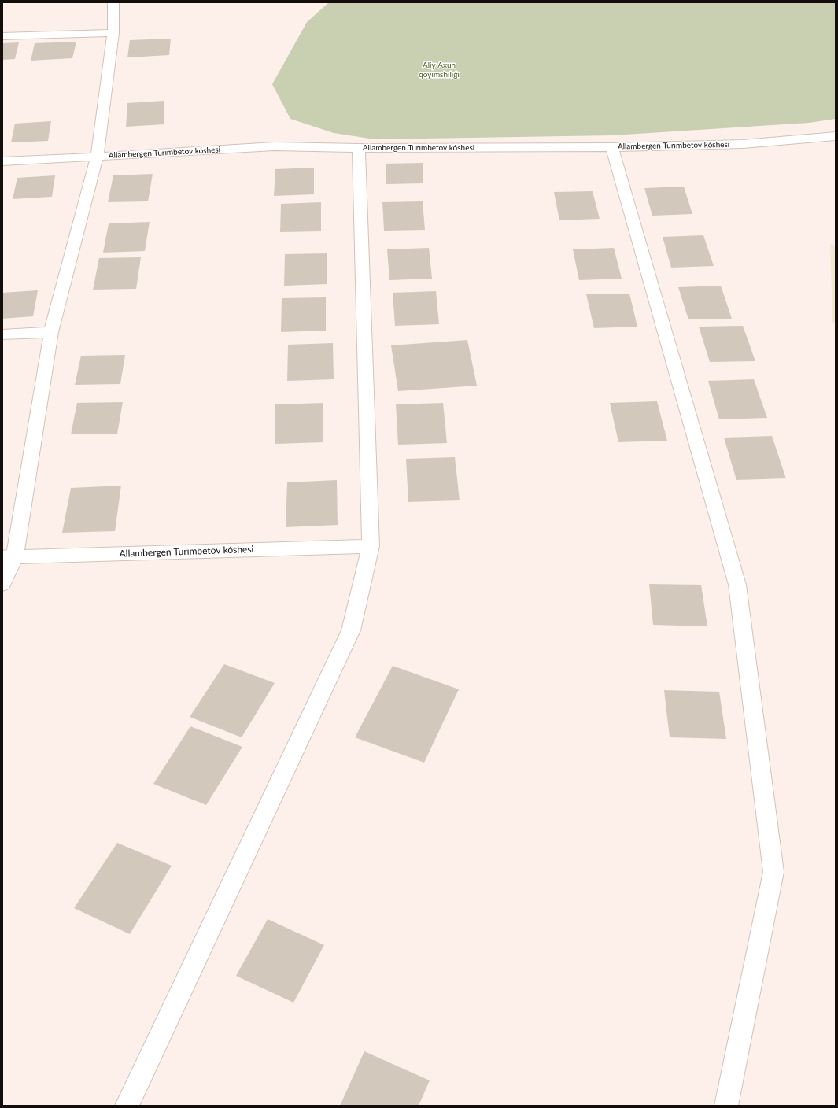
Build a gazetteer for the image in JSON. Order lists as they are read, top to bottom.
{
  "streets": {
    "street": ["Allambergen Turımbetov kóshesi"]
  },
  "parks": ["Aliy Axun qoyımshılıǵı"]
}
